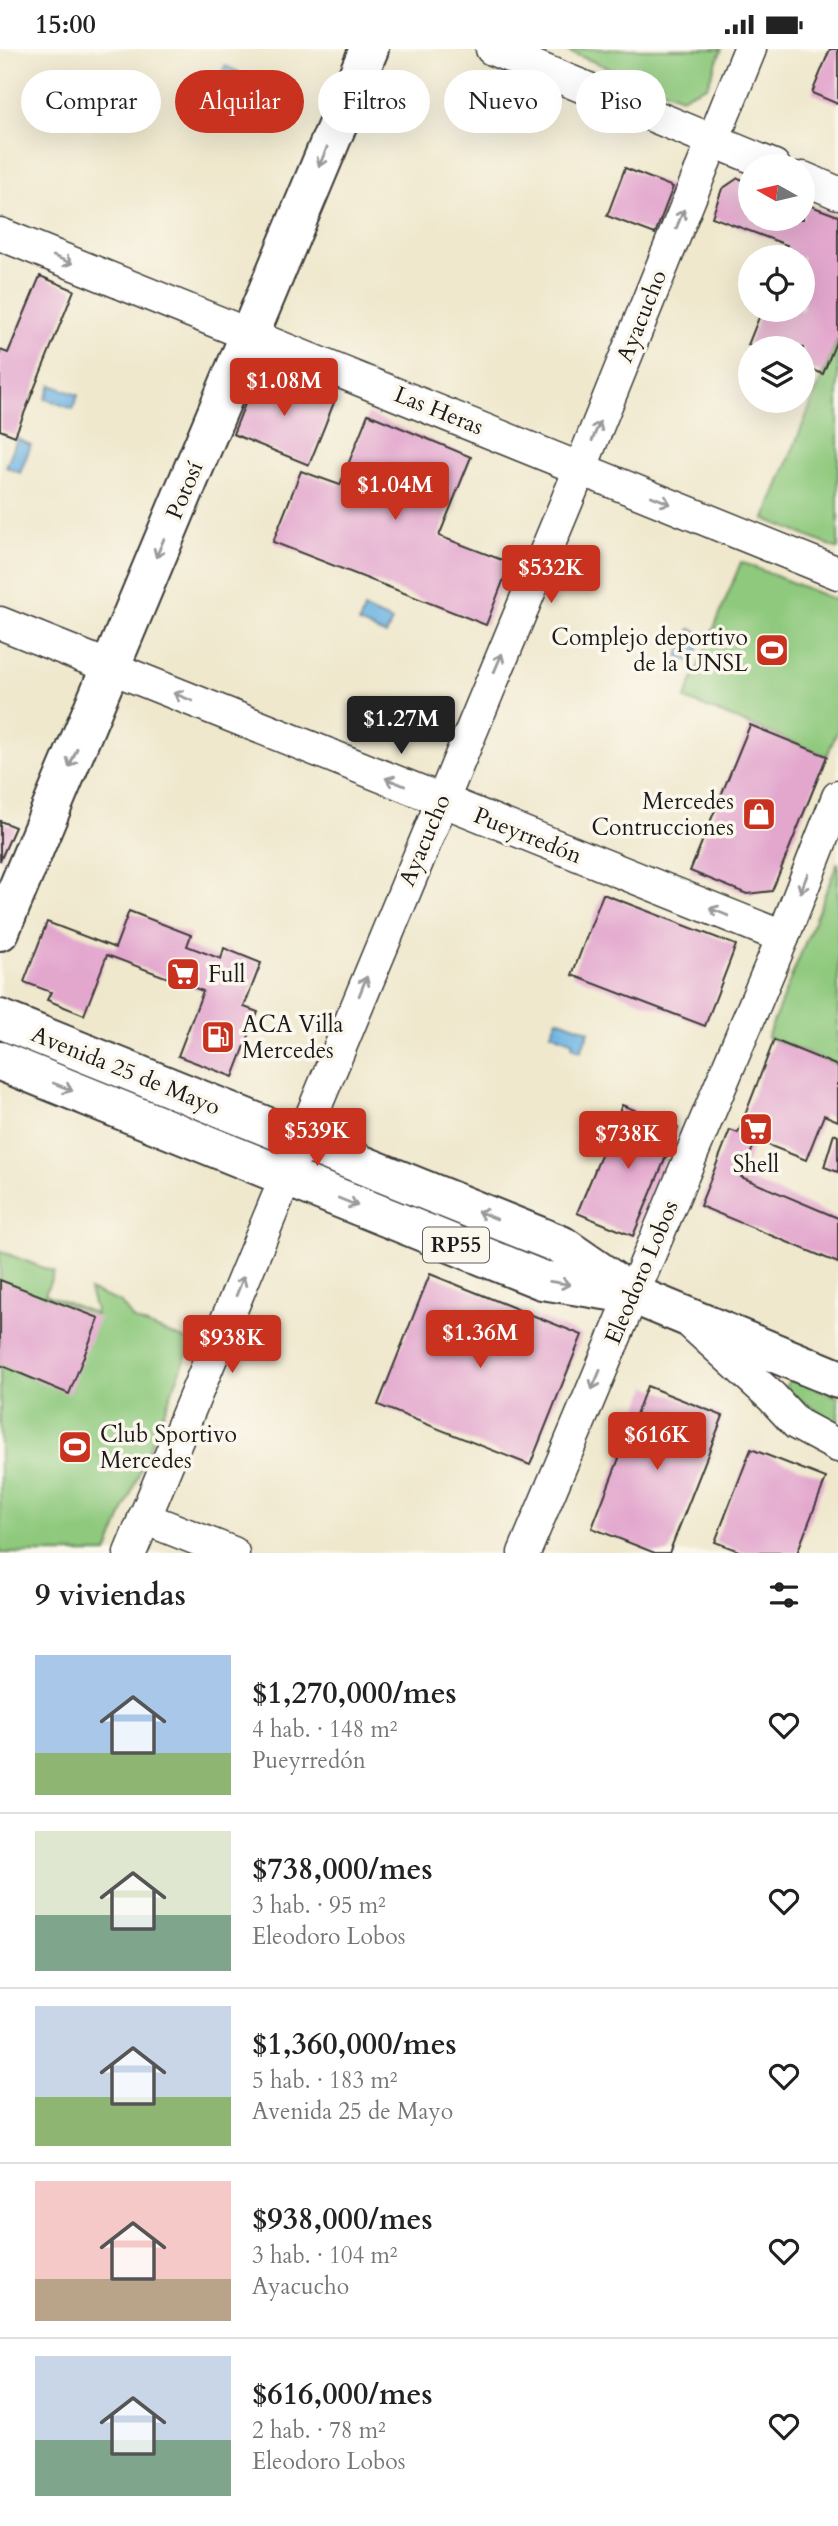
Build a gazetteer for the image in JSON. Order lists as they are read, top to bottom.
{
  "streets": {
    "main road": ["Potosí", "Avenida 25 de Mayo", "RP55"],
    "street": [
      "Ayacucho",
      "Las Heras",
      "Pueyrredón",
      "Eleodoro Lobos"
    ]
  },
  "crossings": [
    ["Ayacucho", "Las Heras"],
    ["Ayacucho", "Pueyrredón"],
    ["Ayacucho", "Avenida 25 de Mayo"],
    ["Las Heras", "Potosí"],
    ["Potosí", "Pueyrredón"],
    ["Pueyrredón", "Eleodoro Lobos"],
    ["Avenida 25 de Mayo", "Eleodoro Lobos"]
  ],
  "one_way": [
    "Ayacucho",
    "Las Heras",
    "Potosí",
    "Pueyrredón",
    "Eleodoro Lobos"
  ],
  "places": {
    "sports": ["Complejo deportivo de la UNSL", "Club Sportivo Mercedes"],
    "shop": ["Mercedes Contrucciones"],
    "supermarket": ["Full", "Shell"],
    "fuel station": ["ACA Villa Mercedes"]
  },
  "north": "left",
  "page": {
    "status": "15:00",
    "chip": [
      "Comprar",
      "Alquilar",
      "Filtros",
      "Nuevo",
      "Piso"
    ],
    "price": [
      "$1.08M",
      "$1.04M",
      "$532K",
      "$1.27M",
      "$539K",
      "$738K",
      "$1.36M",
      "$938K",
      "$616K"
    ],
    "heading": "9 viviendas",
    "list": [
      {
        "name": "$1,270,000/mes",
        "note": "4 hab. · 148 m² · Pueyrredón"
      },
      {
        "name": "$738,000/mes",
        "note": "3 hab. · 95 m² · Eleodoro Lobos"
      },
      {
        "name": "$1,360,000/mes",
        "note": "5 hab. · 183 m² · Avenida 25 de Mayo"
      },
      {
        "name": "$938,000/mes",
        "note": "3 hab. · 104 m² · Ayacucho"
      },
      {
        "name": "$616,000/mes",
        "note": "2 hab. · 78 m² · Eleodoro Lobos"
      }
    ]
  }
}
